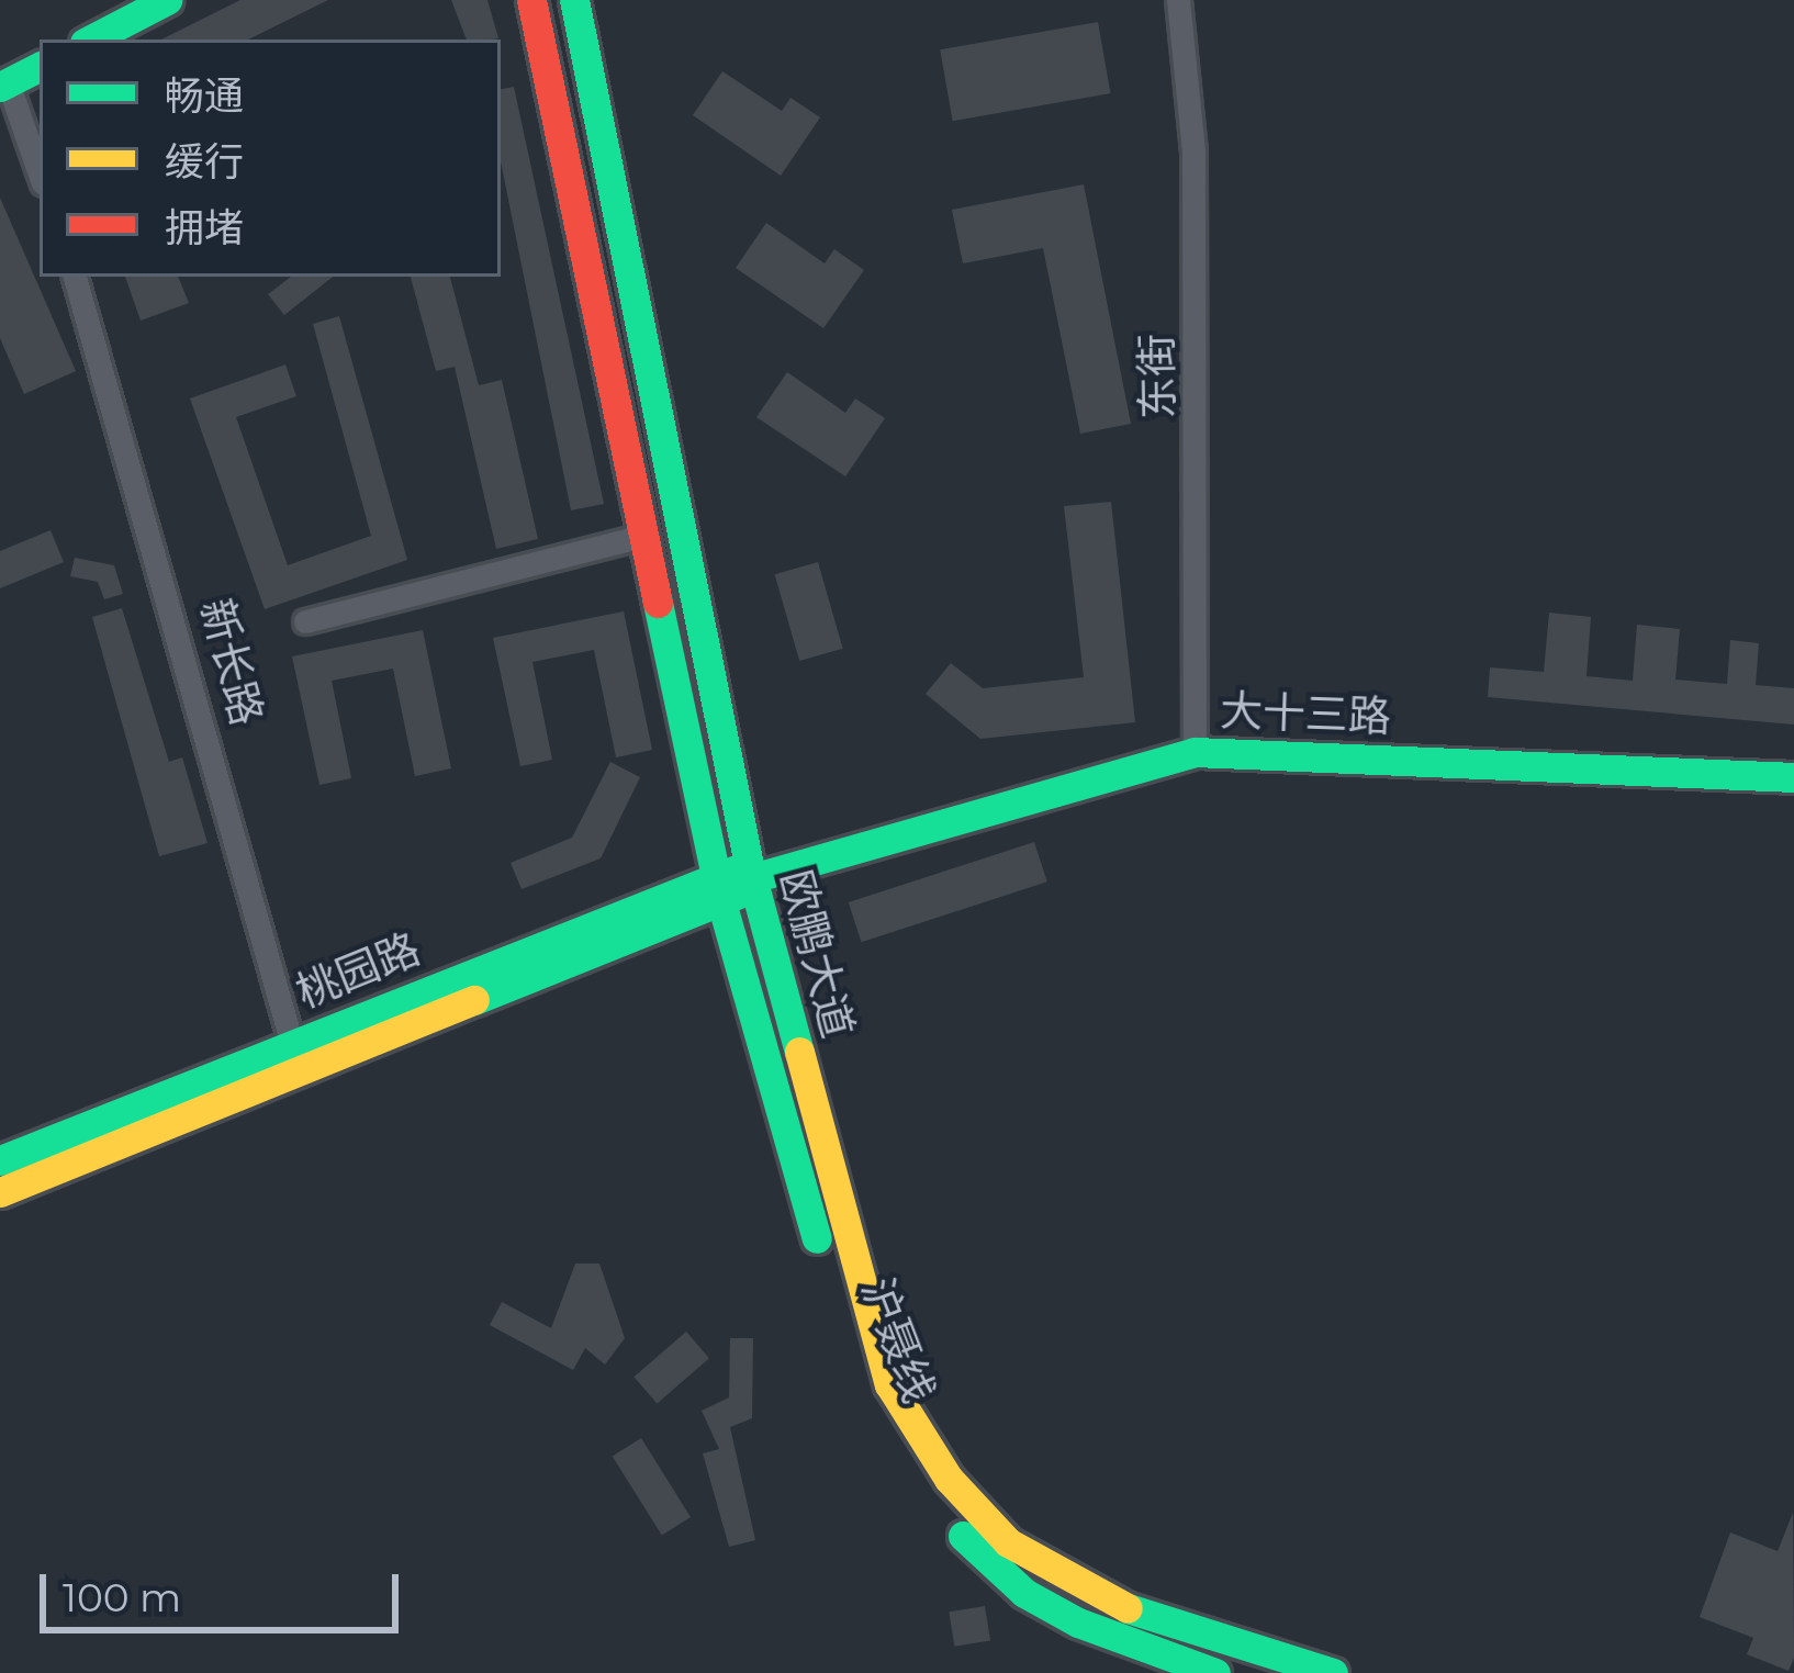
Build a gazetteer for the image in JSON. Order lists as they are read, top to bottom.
{
  "streets": {
    "main road": [
      "大十三路",
      "欧鹏大道",
      "桃园路",
      "沪聂线"
    ],
    "street": ["东街", "新长路"]
  },
  "crossings": [
    ["东街", "大十三路"],
    ["新长路", "桃园路"],
    ["大十三路", "欧鹏大道"],
    ["大十三路", "桃园路"],
    ["欧鹏大道", "桃园路"],
    ["欧鹏大道", "沪聂线"],
    ["桃园路", "沪聂线"]
  ],
  "legend": ["畅通", "缓行", "拥堵"],
  "scale_bar": "100 m"
}
